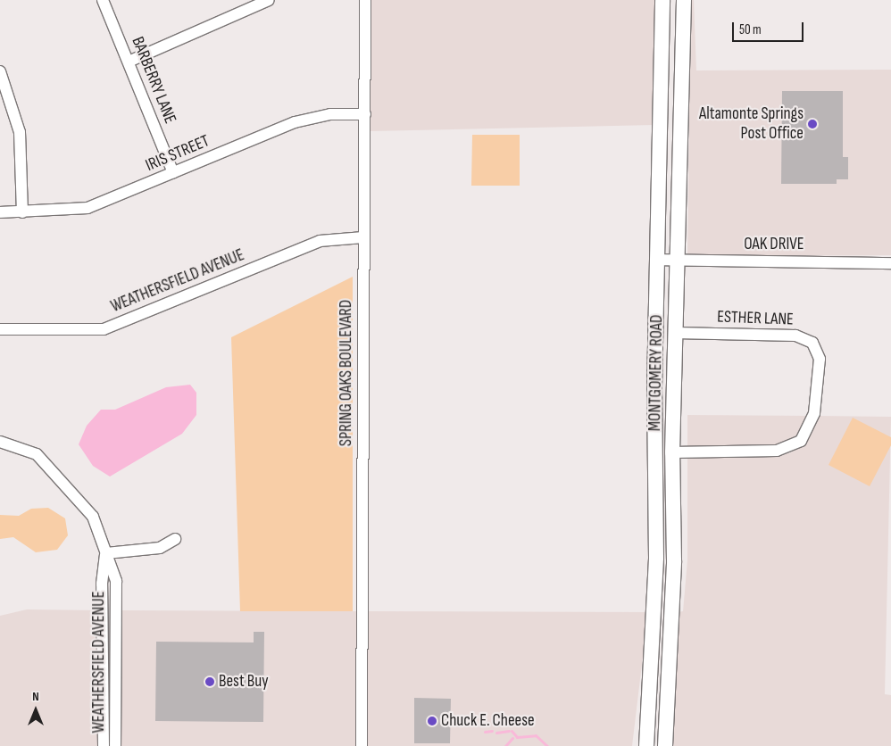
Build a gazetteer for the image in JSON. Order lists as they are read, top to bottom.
{
  "streets": {
    "main road": ["MONTGOMERY ROAD"],
    "street": [
      "BARBERRY LANE",
      "IRIS STREET",
      "OAK DRIVE",
      "WEATHERSFIELD AVENUE",
      "ESTHER LANE",
      "SPRING OAKS BOULEVARD"
    ]
  },
  "crossings": [
    ["BARBERRY LANE", "IRIS STREET"],
    ["IRIS STREET", "SPRING OAKS BOULEVARD"],
    ["OAK DRIVE", "MONTGOMERY ROAD"],
    ["WEATHERSFIELD AVENUE", "SPRING OAKS BOULEVARD"],
    ["ESTHER LANE", "MONTGOMERY ROAD"]
  ],
  "places": ["Altamonte Springs Post Office", "Best Buy", "Chuck E. Cheese"],
  "scale_bar": "50 m",
  "north": "top"
}
